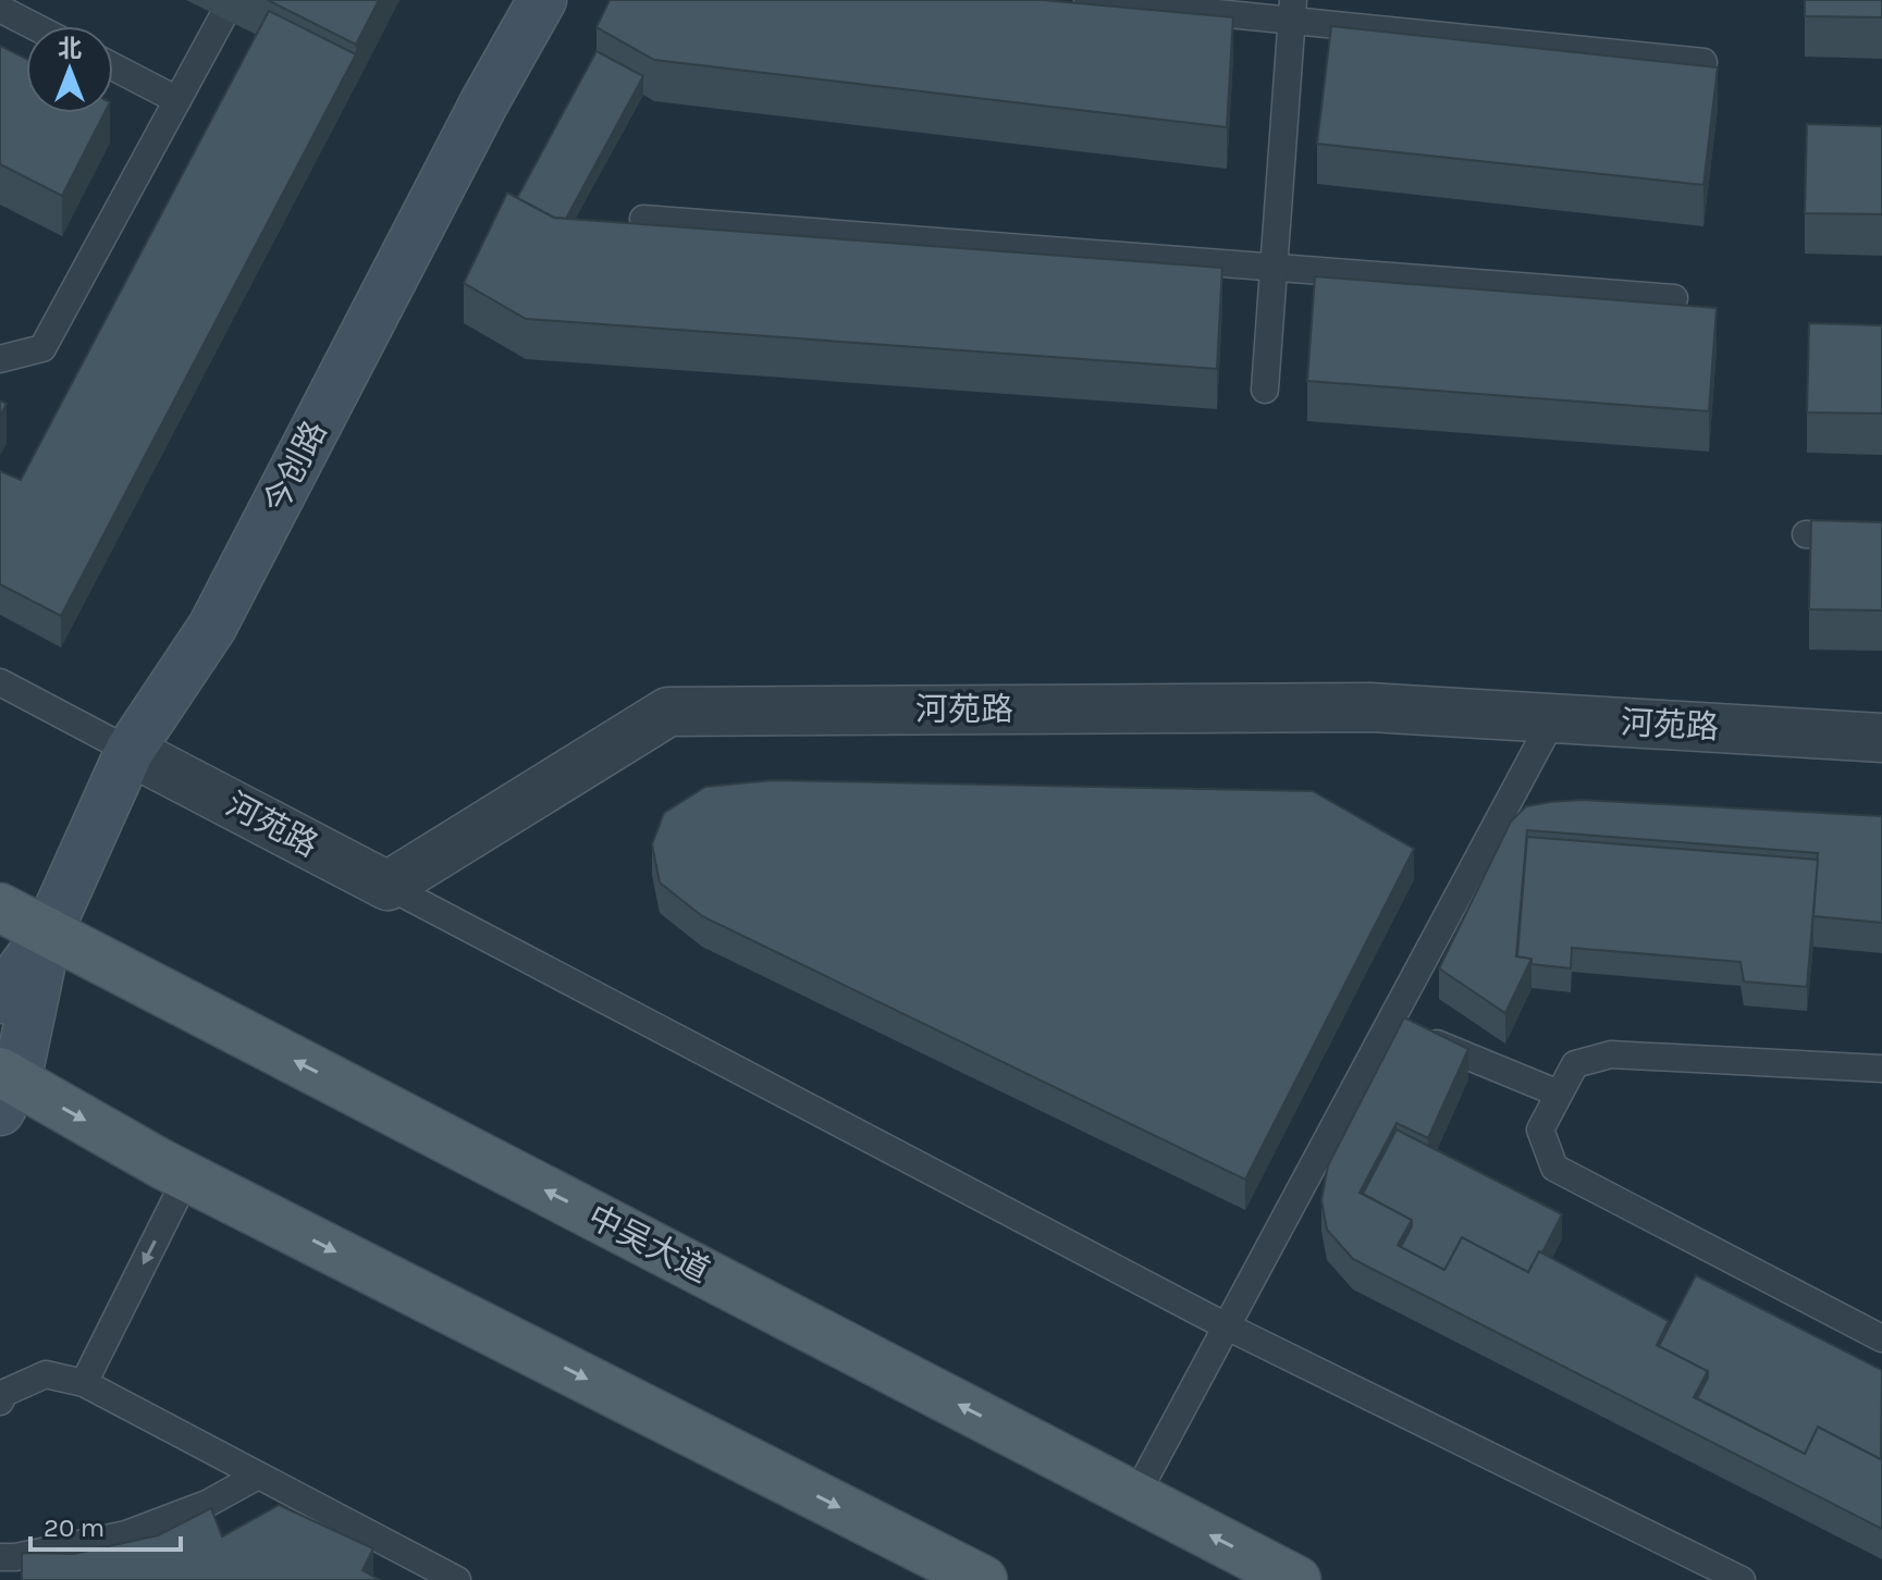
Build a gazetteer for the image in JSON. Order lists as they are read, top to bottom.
{
  "streets": {
    "main road": ["今创路", "中吴大道"],
    "street": ["河苑路"]
  },
  "crossings": [
    ["今创路", "河苑路"],
    ["今创路", "中吴大道"]
  ],
  "scale_bar": "20 m",
  "north": "top"
}
